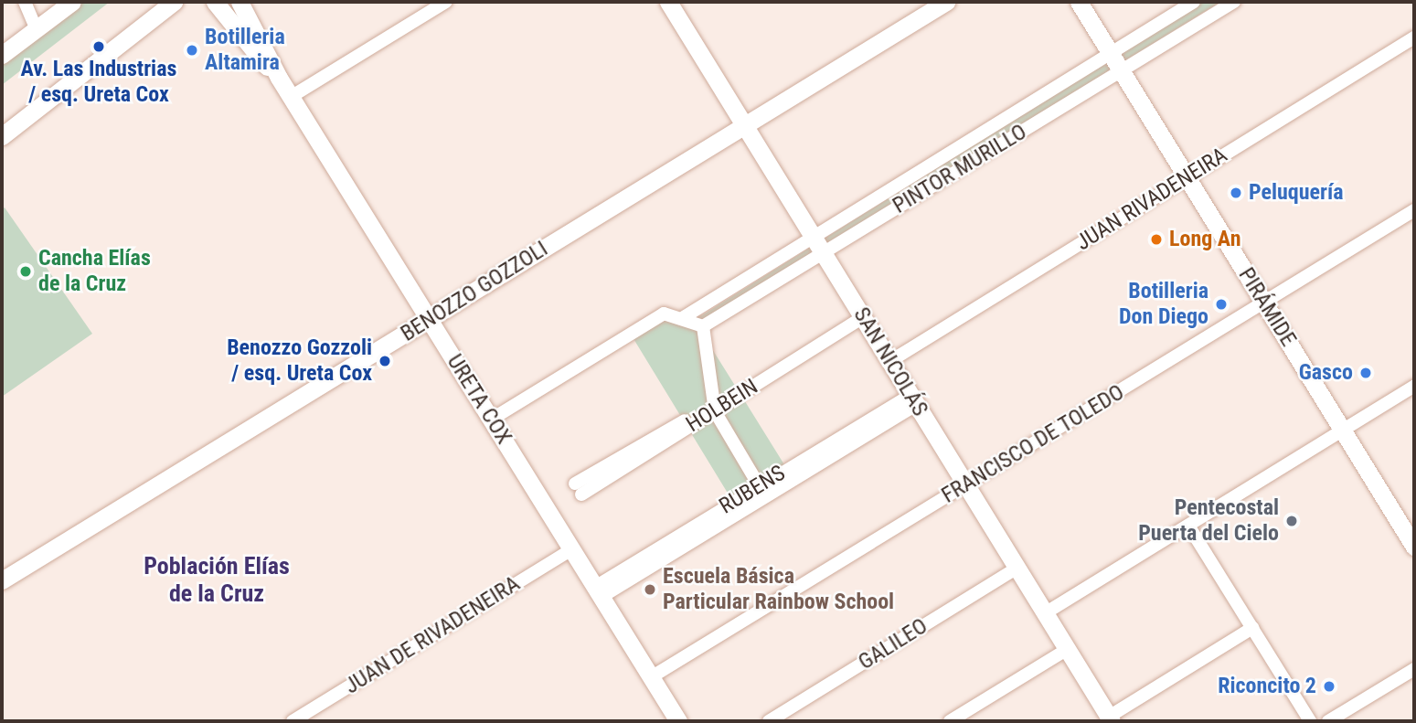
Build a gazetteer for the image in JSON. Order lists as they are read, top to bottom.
{
  "streets": {
    "street": [
      "PINTOR MURILLO",
      "JUAN RIVADENEIRA",
      "BENOZZO GOZZOLI",
      "PIRÁMIDE",
      "SAN NICOLÁS",
      "URETA COX",
      "HOLBEIN",
      "FRANCISCO DE TOLEDO",
      "RUBENS",
      "JUAN DE RIVADENEIRA",
      "GALILEO"
    ]
  },
  "crossings": [
    ["PINTOR MURILLO", "PIRÁMIDE"],
    ["PINTOR MURILLO", "SAN NICOLÁS"],
    ["PINTOR MURILLO", "URETA COX"],
    ["JUAN RIVADENEIRA", "PIRÁMIDE"],
    ["JUAN RIVADENEIRA", "SAN NICOLÁS"],
    ["BENOZZO GOZZOLI", "SAN NICOLÁS"],
    ["BENOZZO GOZZOLI", "URETA COX"],
    ["PIRÁMIDE", "FRANCISCO DE TOLEDO"],
    ["SAN NICOLÁS", "HOLBEIN"],
    ["SAN NICOLÁS", "FRANCISCO DE TOLEDO"],
    ["SAN NICOLÁS", "RUBENS"],
    ["SAN NICOLÁS", "GALILEO"],
    ["URETA COX", "FRANCISCO DE TOLEDO"],
    ["URETA COX", "RUBENS"],
    ["URETA COX", "JUAN DE RIVADENEIRA"]
  ],
  "districts": ["Población Elías de la Cruz"],
  "places": [
    "Av. Las Industrias / esq. Ureta Cox",
    "Botilleria Altamira",
    "Peluquería",
    "Long An",
    "Cancha Elías de la Cruz",
    "Botilleria Don Diego",
    "Benozzo Gozzoli / esq. Ureta Cox",
    "Gasco",
    "Pentecostal Puerta del Cielo",
    "Escuela Básica Particular Rainbow School",
    "Riconcito 2"
  ]
}
